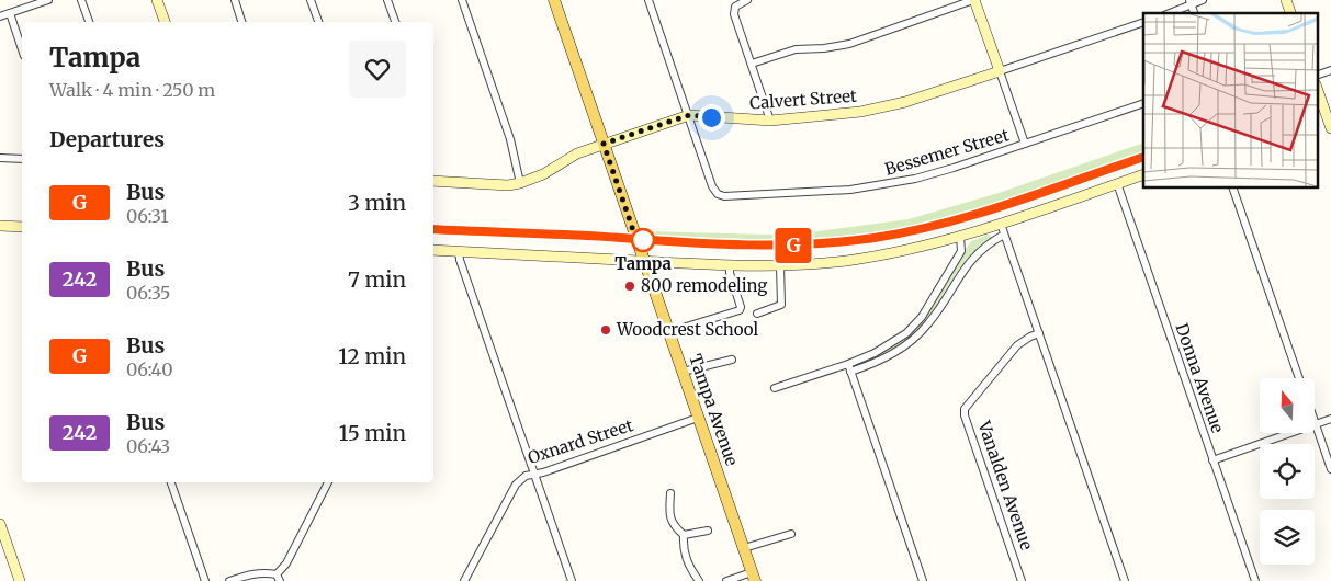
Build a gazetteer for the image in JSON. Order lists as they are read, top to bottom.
{
  "streets": {
    "main road": ["Calvert Street", "Tampa Avenue"],
    "street": [
      "Bessemer Street",
      "Donna Avenue",
      "Oxnard Street",
      "Vanalden Avenue"
    ]
  },
  "crossings": [
    ["Calvert Street", "Bessemer Street"],
    ["Calvert Street", "Tampa Avenue"],
    ["Tampa Avenue", "Oxnard Street"]
  ],
  "places": ["Tampa", "800 remodeling", "Woodcrest School"],
  "lines": ["bus line G"],
  "north": "top",
  "page": {
    "on_map": "G",
    "heading": [
      ["Tampa", "Walk · 4 min · 250 m"],
      "Departures"
    ],
    "list": [
      {
        "mark": "G",
        "name": "Bus",
        "note": "06:31",
        "value": "3 min"
      },
      {
        "mark": "242",
        "name": "Bus",
        "note": "06:35",
        "value": "7 min"
      },
      {
        "mark": "G",
        "name": "Bus",
        "note": "06:40",
        "value": "12 min"
      },
      {
        "mark": "242",
        "name": "Bus",
        "note": "06:43",
        "value": "15 min"
      }
    ]
  }
}
